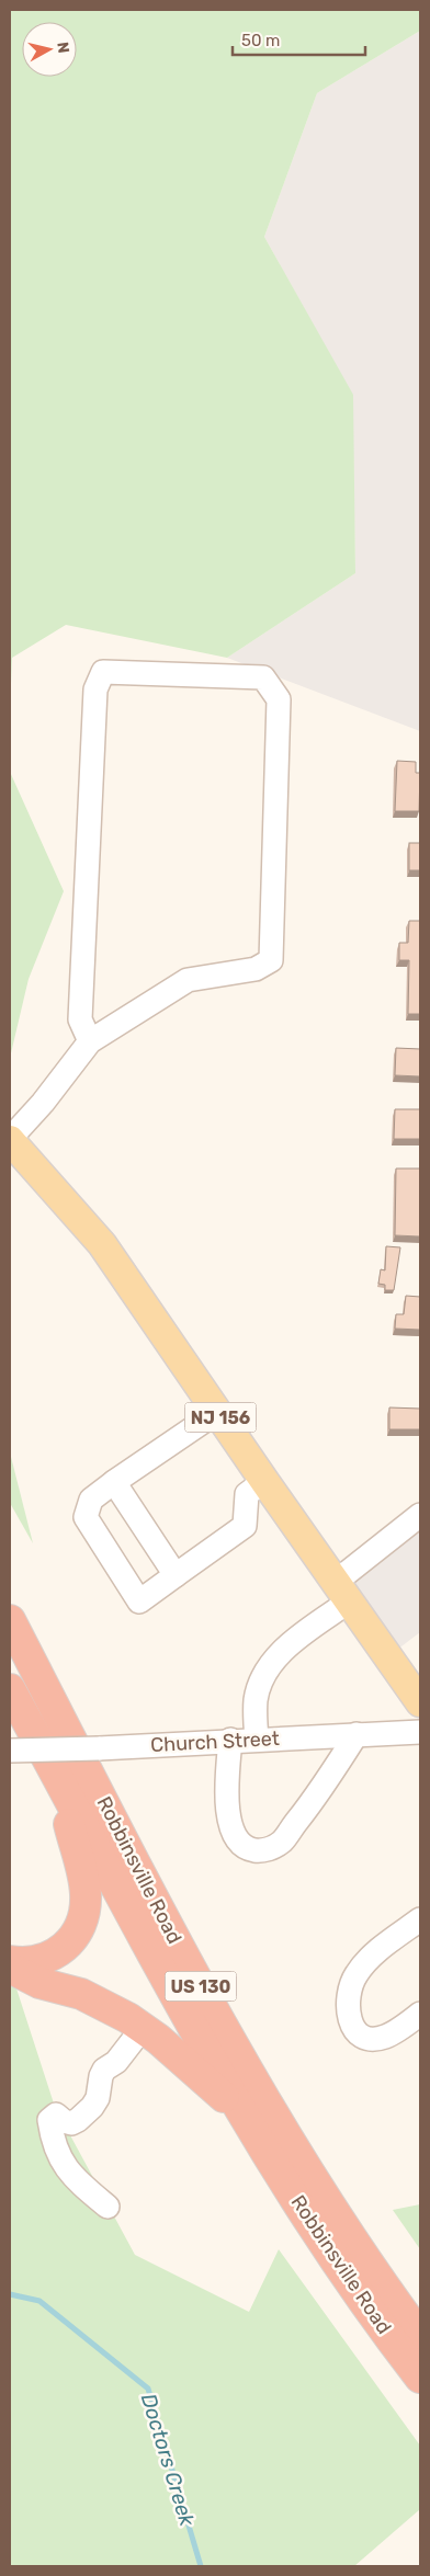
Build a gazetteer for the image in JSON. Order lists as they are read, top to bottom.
{
  "streets": {
    "highway": ["Robbinsville Road", "US 130"],
    "main road": ["NJ 156"],
    "street": ["Church Street"]
  },
  "water": ["Doctors Creek"],
  "scale_bar": "50 m",
  "north": "right"
}
